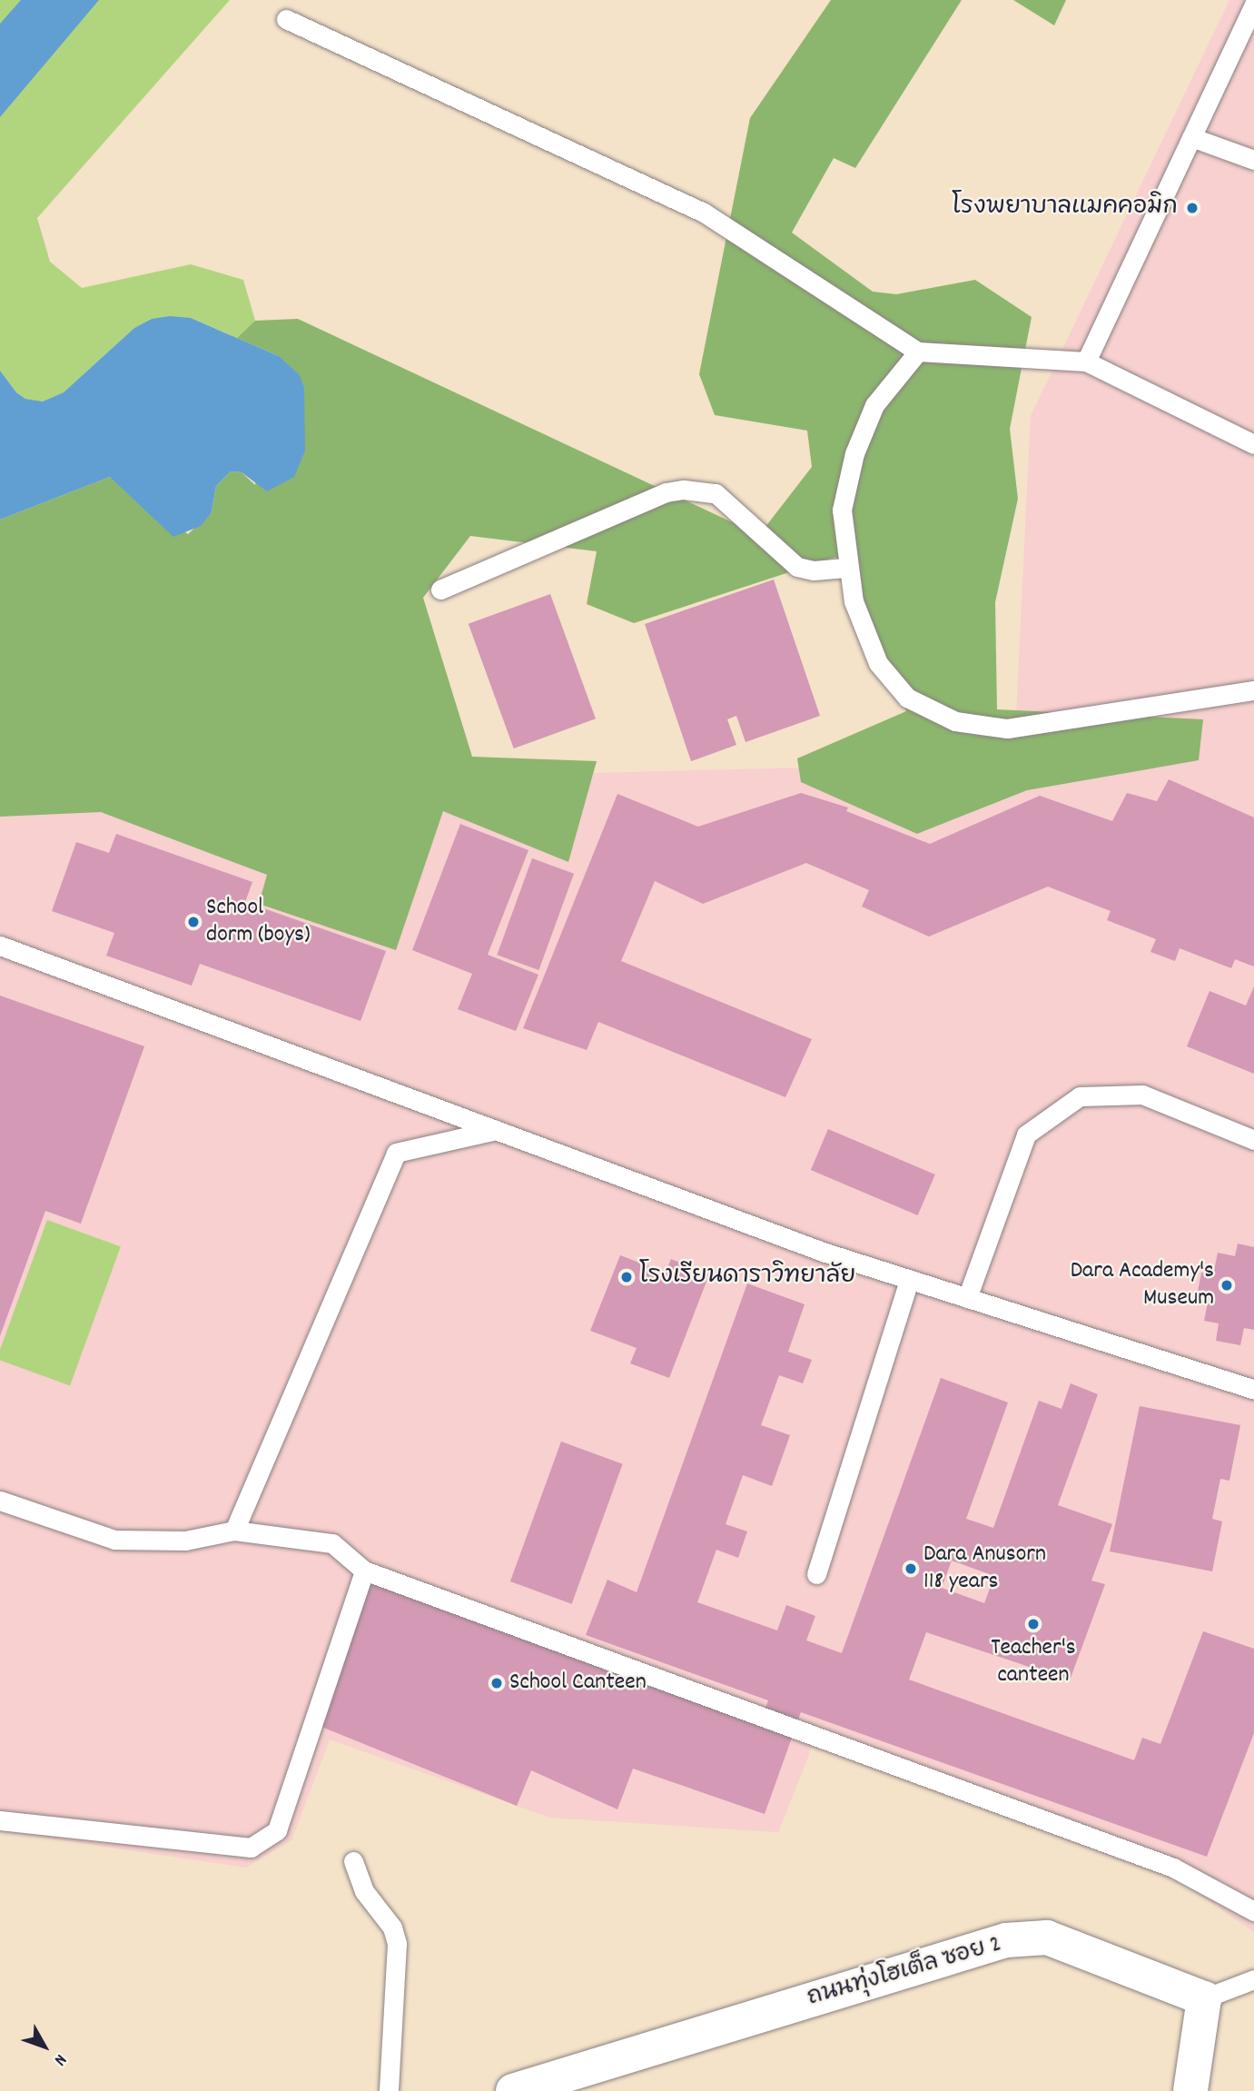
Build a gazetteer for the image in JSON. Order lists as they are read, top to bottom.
{
  "streets": {
    "street": ["ถนนทุ่งโฮเต็ล ซอย 2"]
  },
  "places": [
    "โรงพยาบาลแมคคอมิก",
    "School dorm (boys)",
    "โรงเรียนดาราวิทยาลัย",
    "Dara Academy's Museum",
    "Dara Anusorn 118 years",
    "Teacher's canteen",
    "School Canteen"
  ],
  "north": "bottom right"
}
